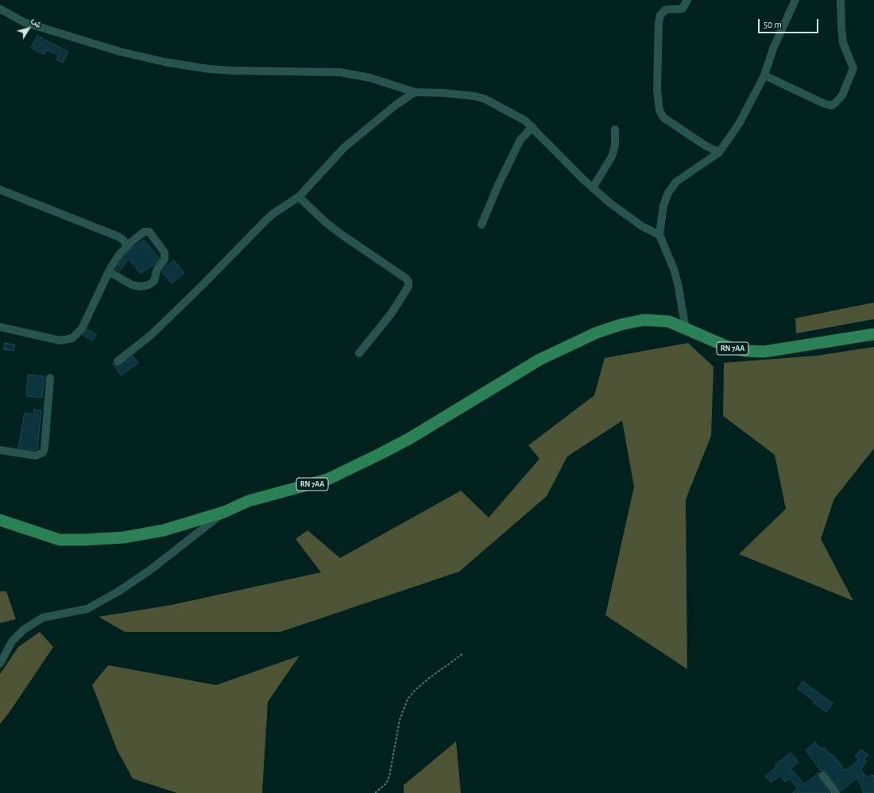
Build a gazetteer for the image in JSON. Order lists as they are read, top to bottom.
{
  "streets": {
    "main road": ["RN 7AA"]
  },
  "scale_bar": "50 m",
  "north": "top right"
}
